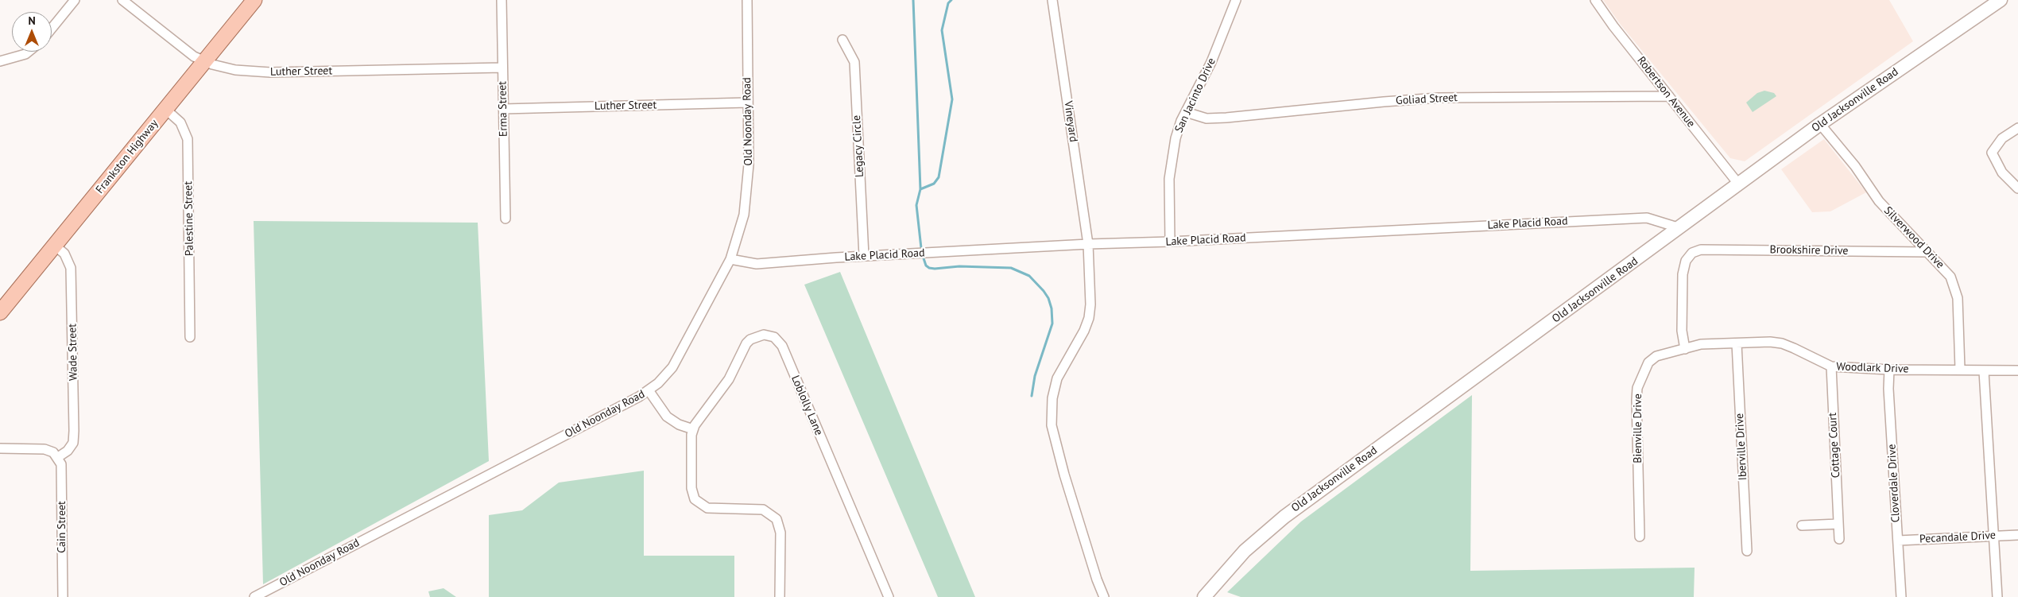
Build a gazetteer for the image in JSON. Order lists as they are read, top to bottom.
{
  "streets": {
    "main road": ["Old Jacksonville Road", "Frankston Highway"],
    "street": [
      "Luther Street",
      "Robertson Avenue",
      "San Jacinto Drive",
      "Goliad Street",
      "Erma Street",
      "Old Noonday Road",
      "Vineyard",
      "Legacy Circle",
      "Palestine Street",
      "Lake Placid Road",
      "Silverwood Drive",
      "Brookshire Drive",
      "Wade Street",
      "Woodlark Drive",
      "Loblolly Lane",
      "Bienville Drive",
      "Cottage Court",
      "Iberville Drive",
      "Cloverdale Drive",
      "Cain Street",
      "Pecandale Drive"
    ]
  },
  "crossings": [
    ["Luther Street", "Erma Street"],
    ["Luther Street", "Old Noonday Road"],
    ["Luther Street", "Frankston Highway"],
    ["Robertson Avenue", "Goliad Street"],
    ["Robertson Avenue", "Old Jacksonville Road"],
    ["San Jacinto Drive", "Goliad Street"],
    ["San Jacinto Drive", "Lake Placid Road"],
    ["Old Jacksonville Road", "Lake Placid Road"],
    ["Old Jacksonville Road", "Silverwood Drive"],
    ["Old Noonday Road", "Lake Placid Road"],
    ["Vineyard", "Lake Placid Road"],
    ["Legacy Circle", "Lake Placid Road"],
    ["Frankston Highway", "Palestine Street"],
    ["Frankston Highway", "Wade Street"],
    ["Silverwood Drive", "Brookshire Drive"],
    ["Silverwood Drive", "Woodlark Drive"],
    ["Brookshire Drive", "Woodlark Drive"],
    ["Brookshire Drive", "Bienville Drive"],
    ["Wade Street", "Cain Street"],
    ["Woodlark Drive", "Bienville Drive"],
    ["Woodlark Drive", "Cottage Court"],
    ["Woodlark Drive", "Iberville Drive"],
    ["Woodlark Drive", "Cloverdale Drive"],
    ["Cloverdale Drive", "Pecandale Drive"]
  ],
  "north": "top"
}
